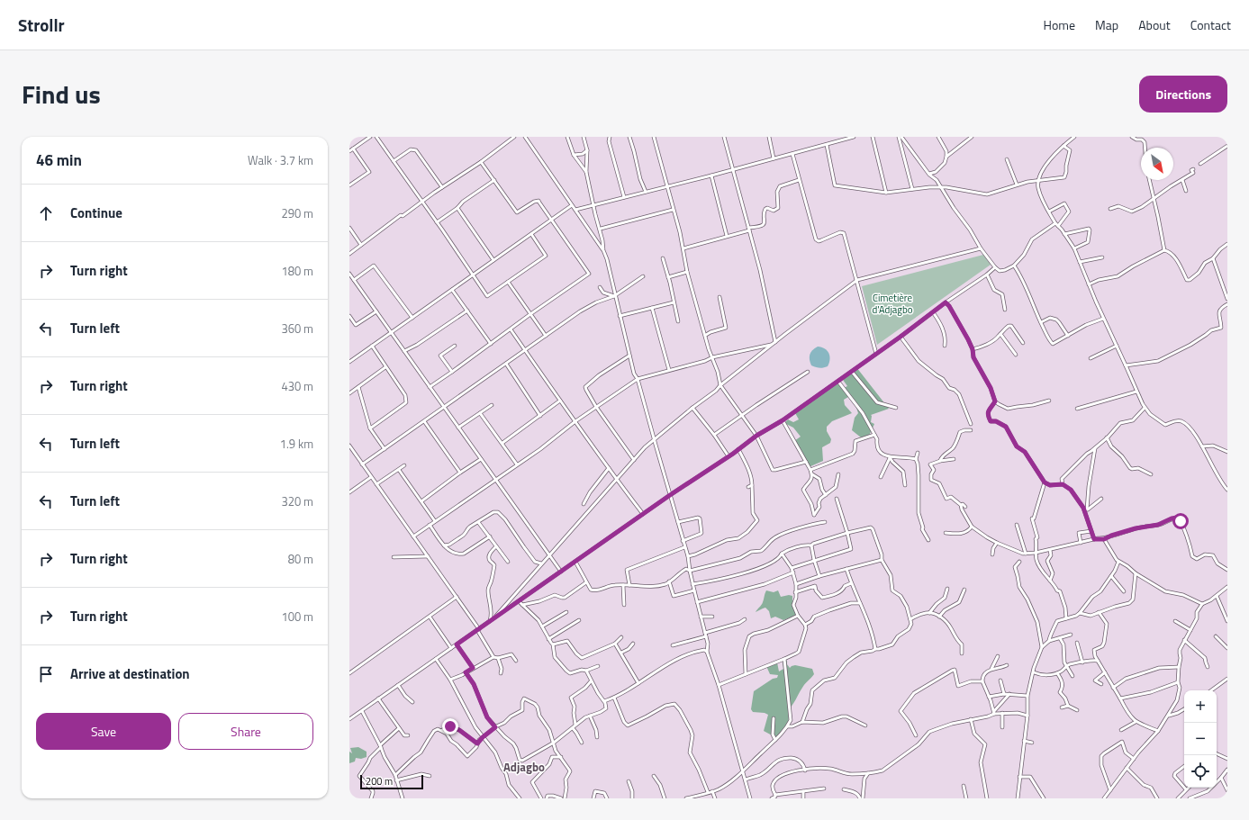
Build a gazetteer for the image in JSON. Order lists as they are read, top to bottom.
{
  "districts": ["Adjagbo"],
  "parks": ["Cimetière d'Adjagbo"],
  "scale_bar": "200 m",
  "north": "bottom right",
  "page": {
    "header": "Strollr",
    "nav": [
      "Home",
      "Map",
      "About",
      "Contact"
    ],
    "title": "Find us",
    "buttons": [
      "Directions",
      ["Save", "Share"]
    ],
    "heading": ["46 min", "Walk · 3.7 km"],
    "list": [
      ["Continue", "290 m"],
      ["Turn right", "180 m"],
      ["Turn left", "360 m"],
      ["Turn right", "430 m"],
      ["Turn left", "1.9 km"],
      ["Turn left", "320 m"],
      ["Turn right", "80 m"],
      ["Turn right", "100 m"],
      "Arrive at destination"
    ],
    "map_buttons": ["+", "−"],
    "scale": "200 m"
  }
}
